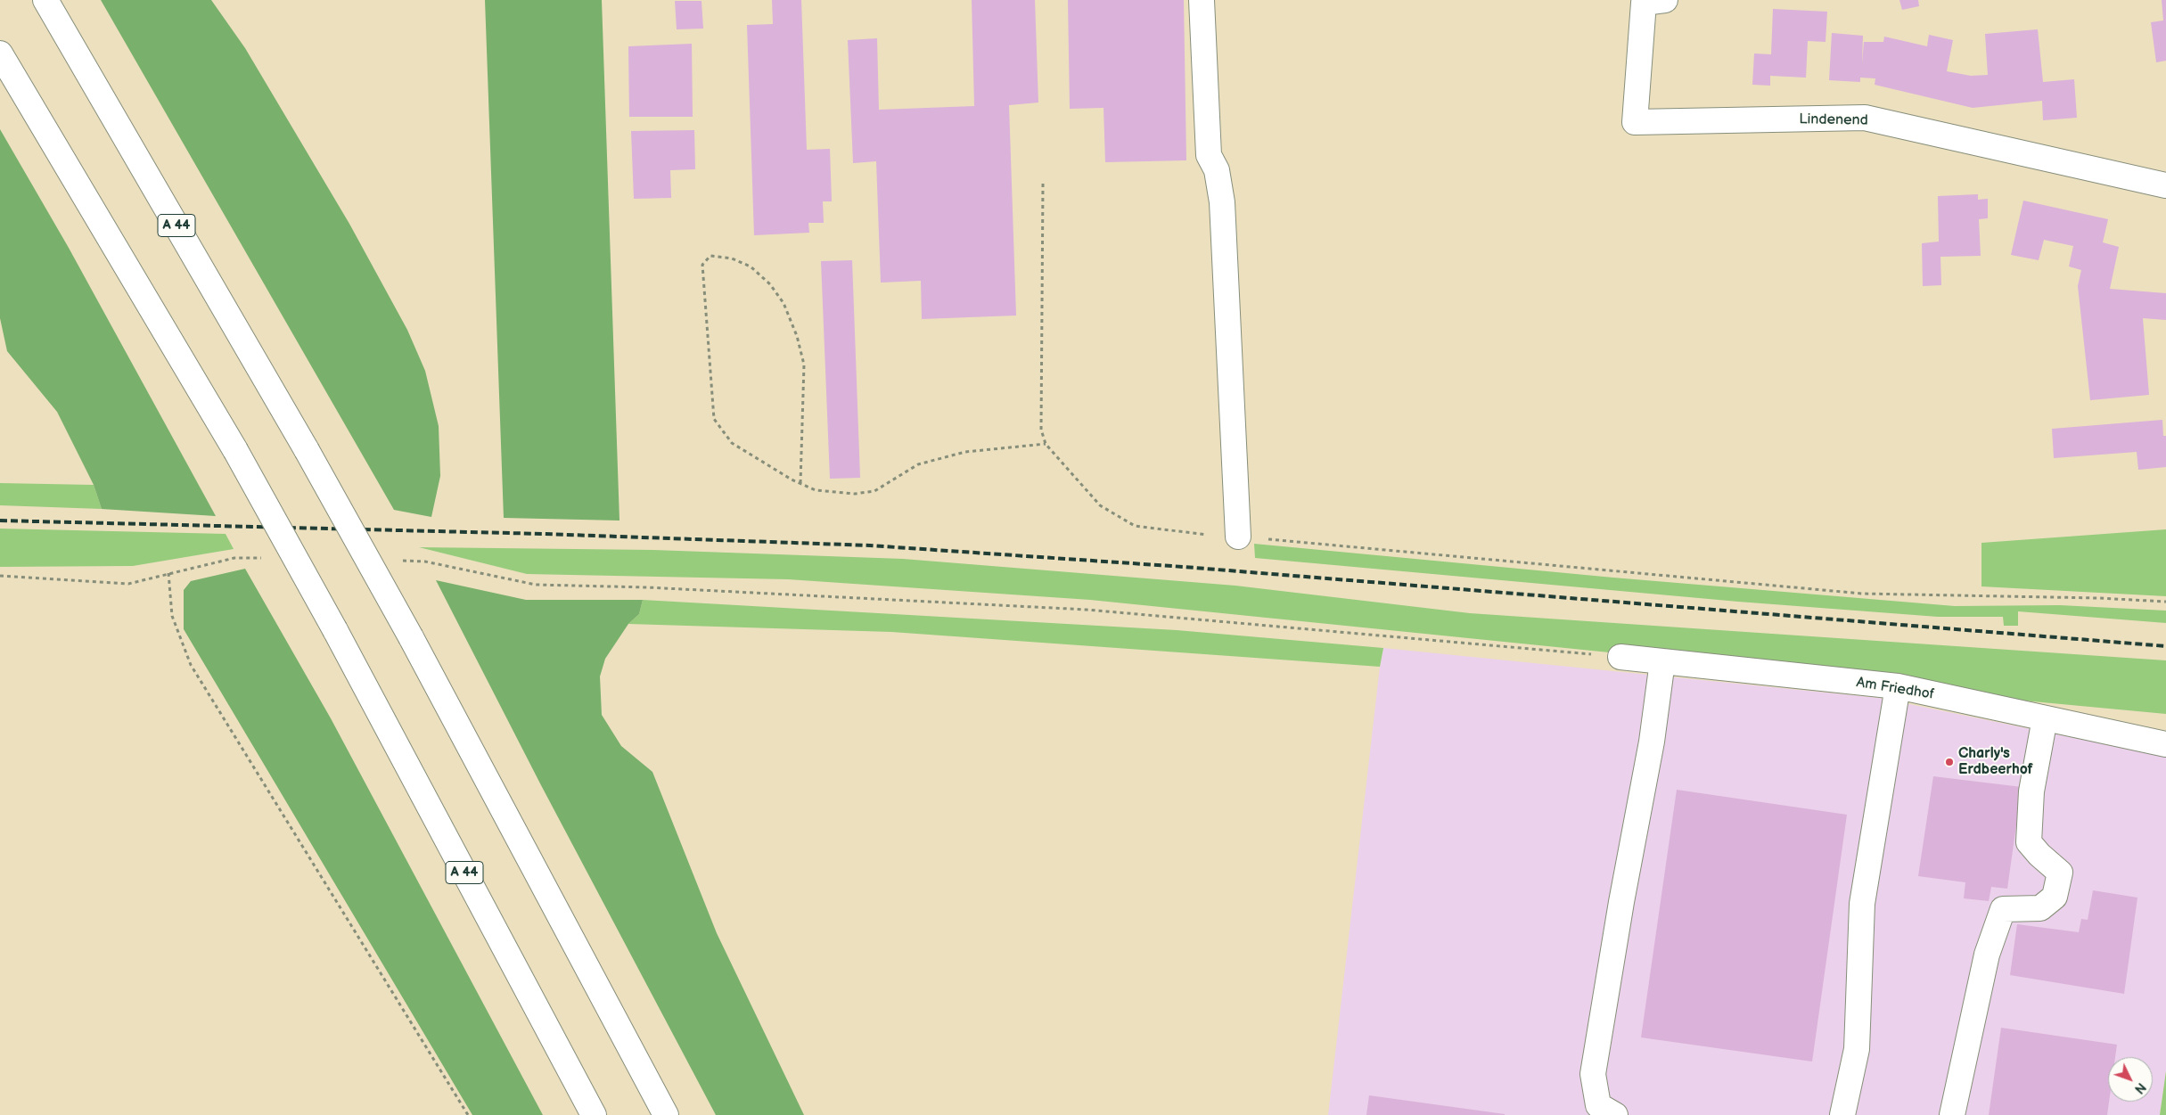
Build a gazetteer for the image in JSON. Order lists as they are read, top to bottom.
{
  "streets": {
    "main road": ["Lindenend", "A 44", "Am Friedhof"]
  },
  "places": ["Charly's Erdbeerhof"],
  "north": "bottom right"
}
